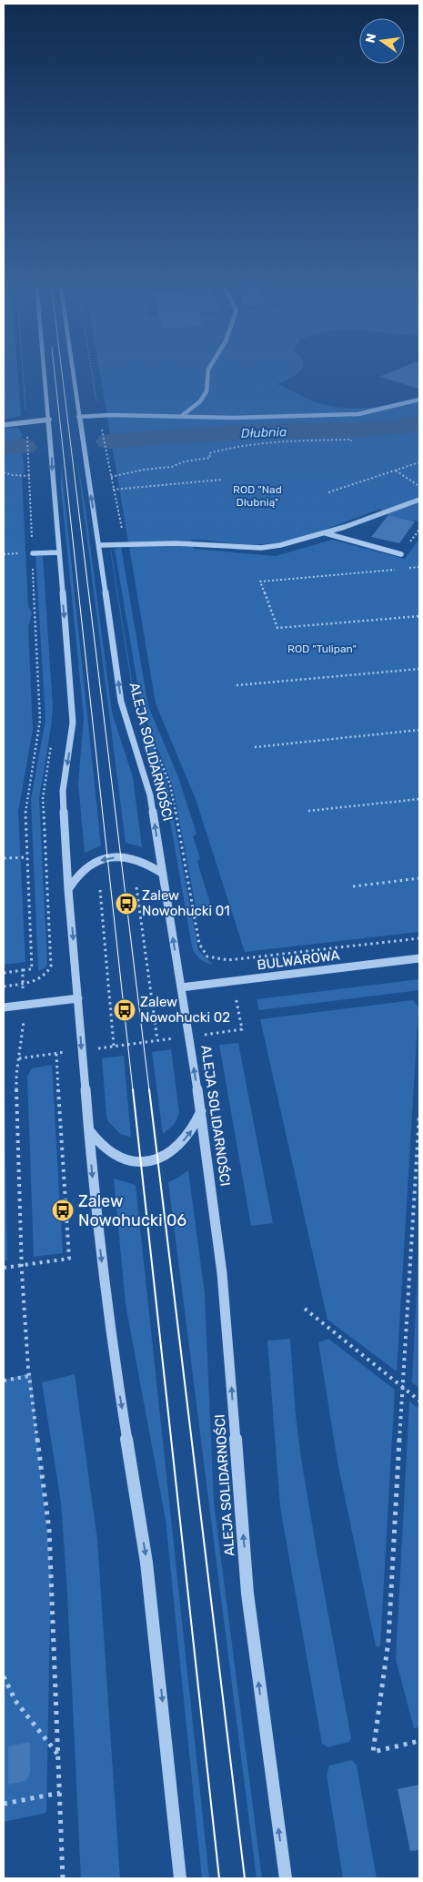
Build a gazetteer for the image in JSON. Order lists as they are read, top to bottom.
{
  "streets": {
    "street": ["ALEJA SOLIDARNOŚCI", "BULWAROWA"]
  },
  "crossings": [
    ["ALEJA SOLIDARNOŚCI", "BULWAROWA"]
  ],
  "one_way": ["ALEJA SOLIDARNOŚCI"],
  "water": ["Dłubnia"],
  "parks": ["ROD \"Nad Dłubnią\"", "ROD \"Tulipan\""],
  "places": {
    "bus stop": ["Zalew Nowohucki 01", "Zalew Nowohucki 02", "Zalew Nowohucki 06"]
  },
  "north": "left"
}
